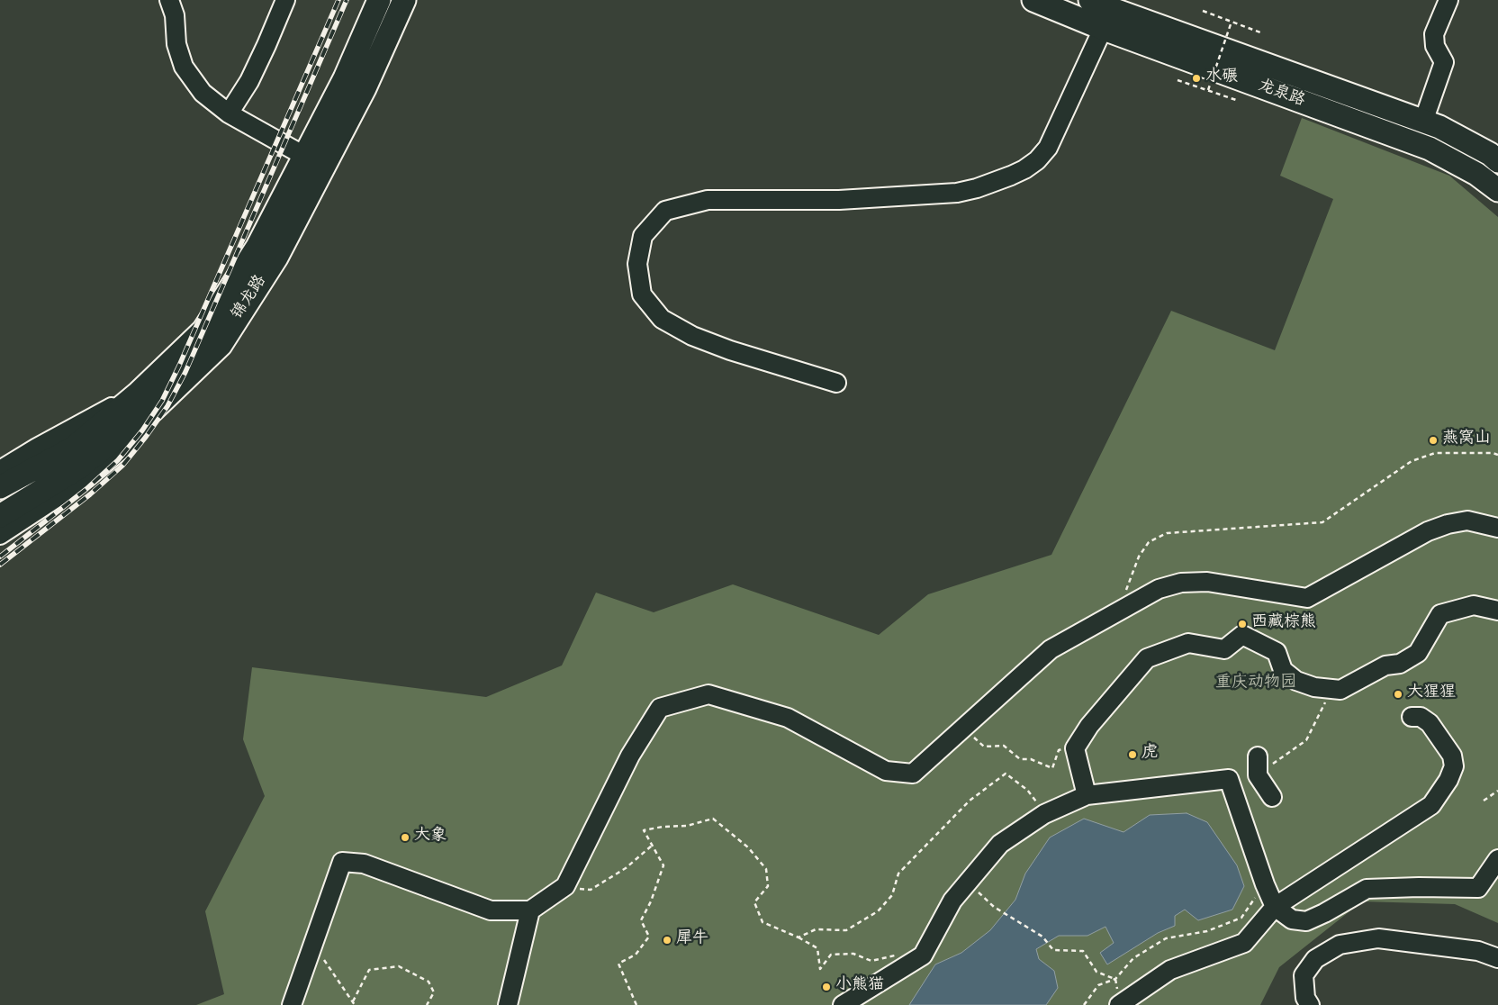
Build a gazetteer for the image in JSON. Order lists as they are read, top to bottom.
{
  "streets": {
    "main road": ["龙泉路", "锦龙路"]
  },
  "parks": ["重庆动物园"],
  "places": [
    "水碾",
    "燕窝山",
    "西藏棕熊",
    "大猩猩",
    "虎",
    "大象",
    "犀牛",
    "小熊猫"
  ]
}
